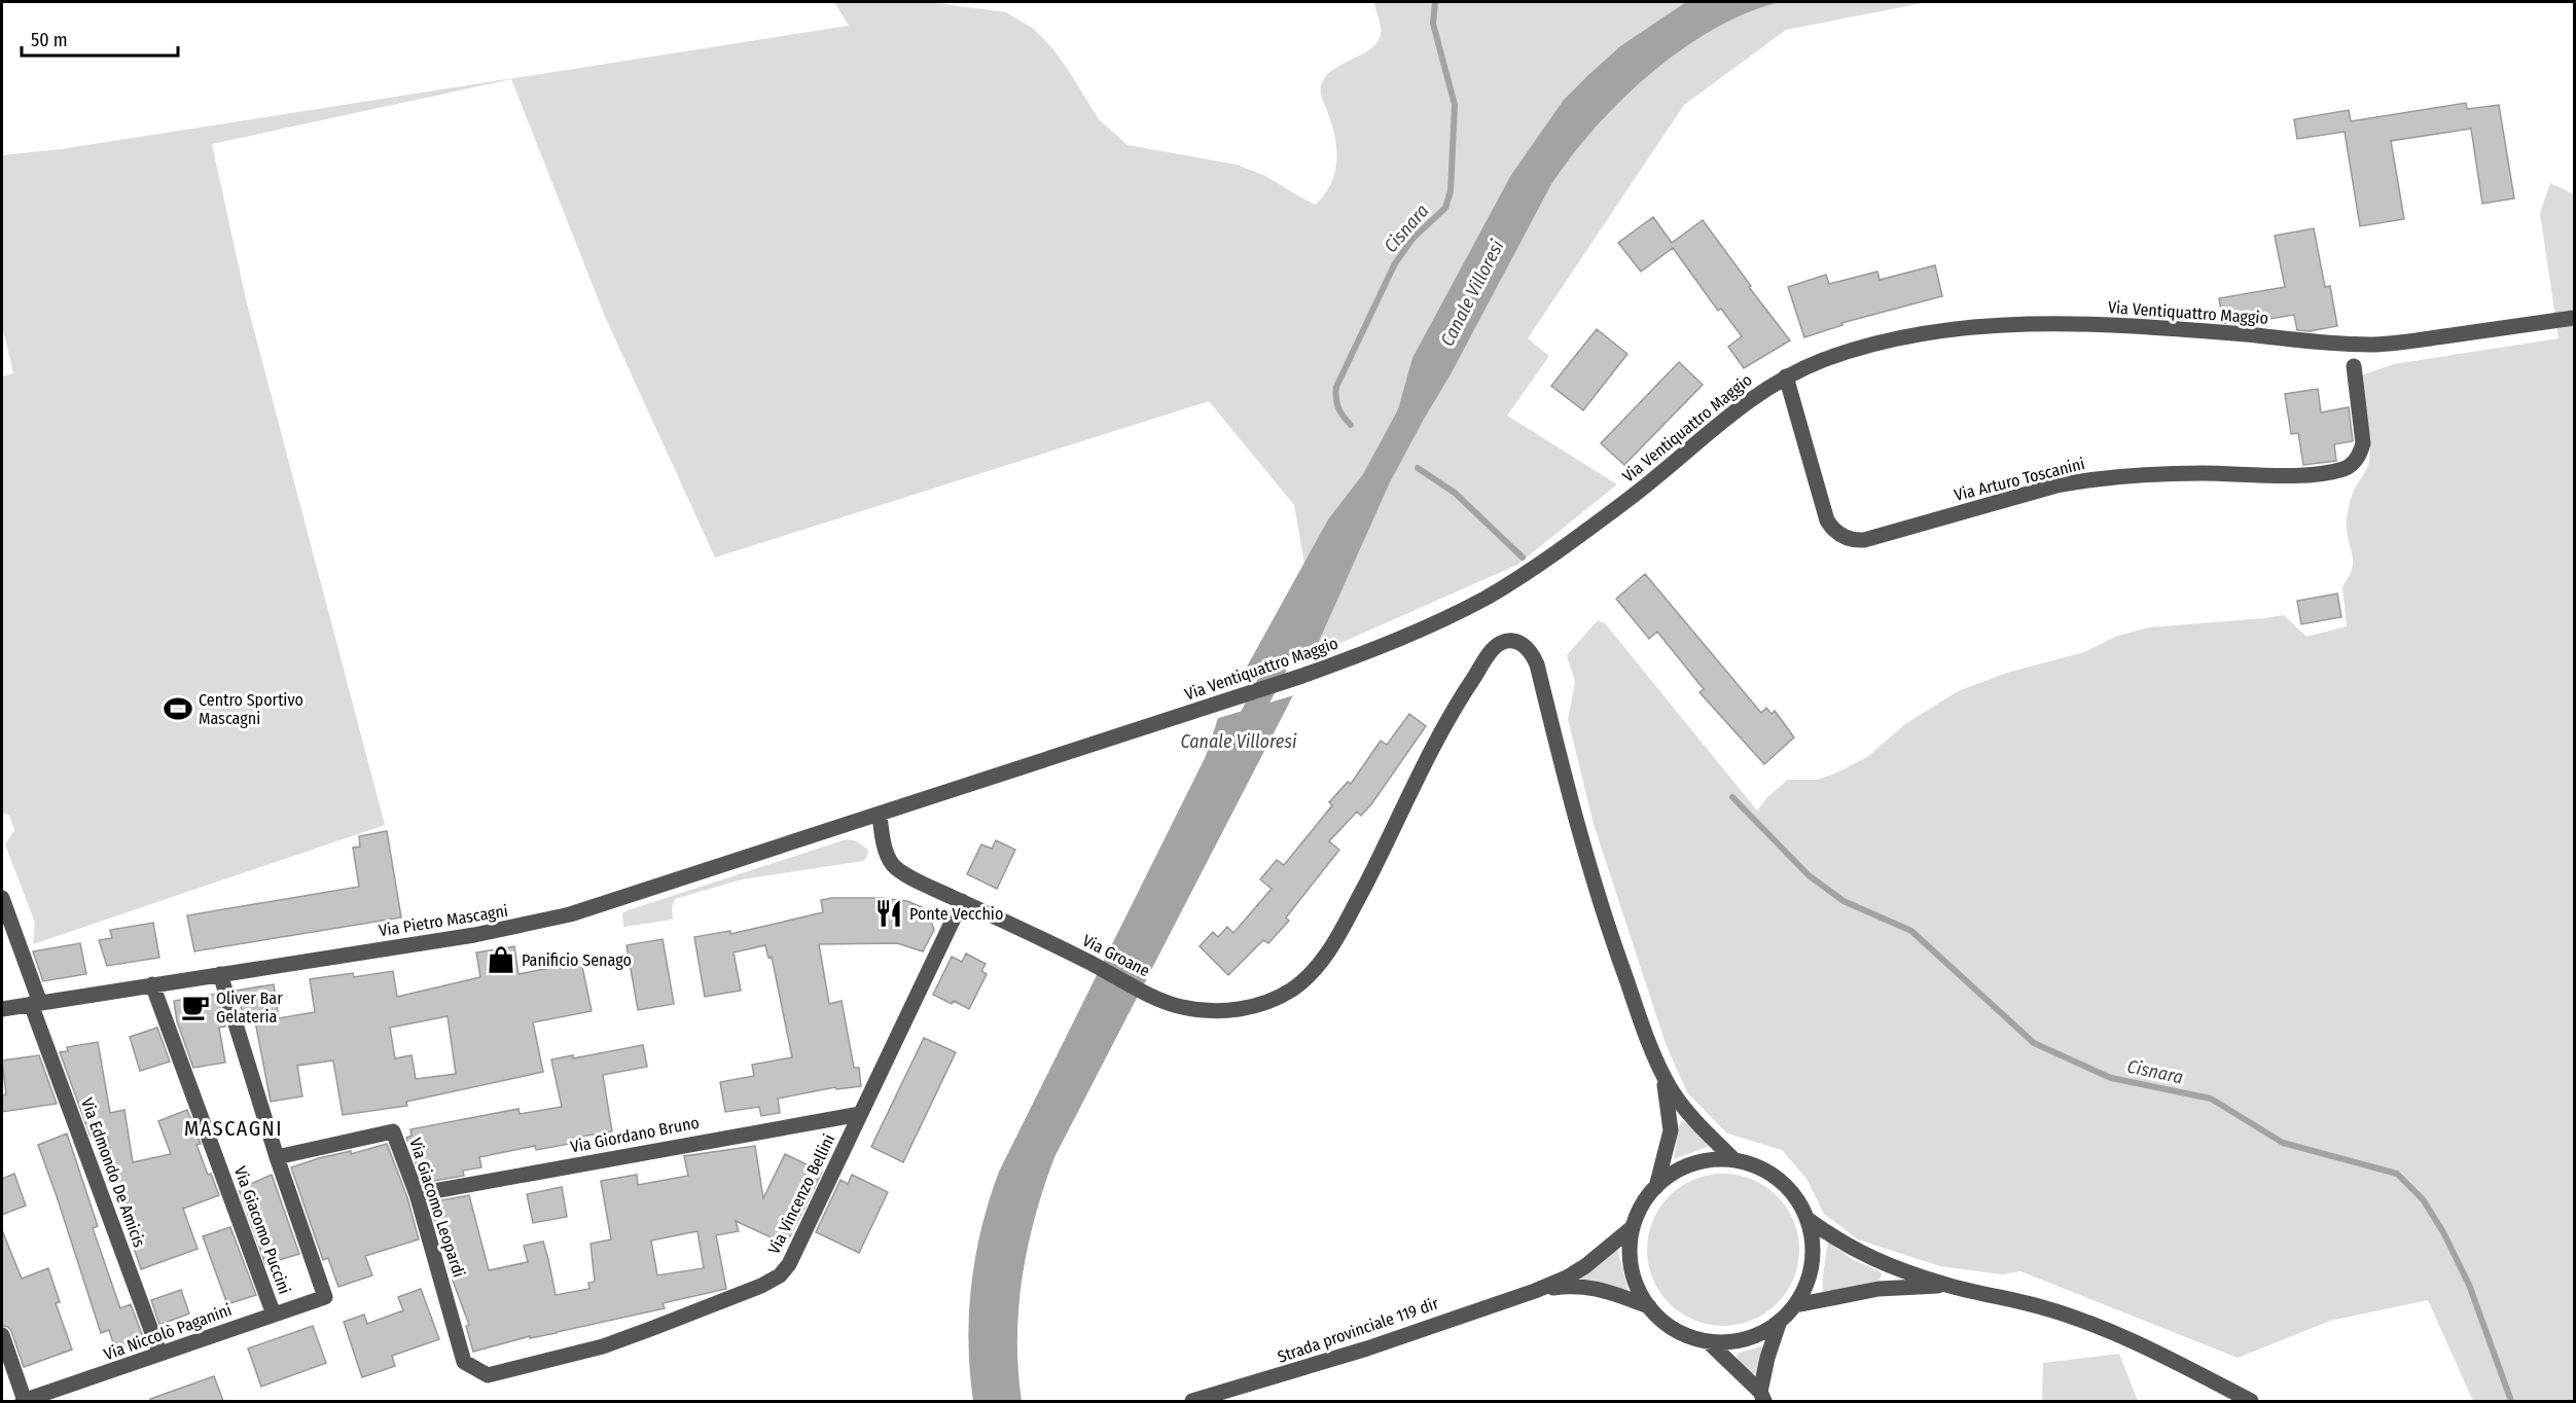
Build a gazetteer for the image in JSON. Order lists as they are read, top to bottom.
{
  "streets": {
    "street": [
      "Via Ventiquattro Maggio",
      "Via Arturo Toscanini",
      "Via Pietro Mascagni",
      "Via Groane",
      "Via Giordano Bruno",
      "Via Edmondo De Amicis",
      "Via Vincenzo Bellini",
      "Via Giacomo Leopardi",
      "Via Giacomo Puccini",
      "Strada provinciale 119 dir",
      "Via Niccolò Paganini"
    ]
  },
  "crossings": [
    ["Via Ventiquattro Maggio", "Via Arturo Toscanini"],
    ["Via Ventiquattro Maggio", "Via Pietro Mascagni"],
    ["Via Ventiquattro Maggio", "Via Groane"],
    ["Via Pietro Mascagni", "Via Groane"],
    ["Via Pietro Mascagni", "Via Edmondo De Amicis"],
    ["Via Pietro Mascagni", "Via Giacomo Puccini"],
    ["Via Groane", "Via Vincenzo Bellini"],
    ["Via Giordano Bruno", "Via Vincenzo Bellini"],
    ["Via Giordano Bruno", "Via Giacomo Leopardi"],
    ["Via Edmondo De Amicis", "Via Niccolò Paganini"],
    ["Via Vincenzo Bellini", "Via Giacomo Leopardi"],
    ["Via Giacomo Leopardi", "Via Niccolò Paganini"],
    ["Via Giacomo Puccini", "Via Niccolò Paganini"]
  ],
  "districts": ["MASCAGNI"],
  "water": ["Cisnara", "Canale Villoresi"],
  "places": {
    "sports": ["Centro Sportivo Mascagni"],
    "restaurant": ["Ponte Vecchio"],
    "shop": ["Panificio Senago"],
    "cafe": ["Oliver Bar Gelateria"]
  },
  "scale_bar": "50 m"
}
